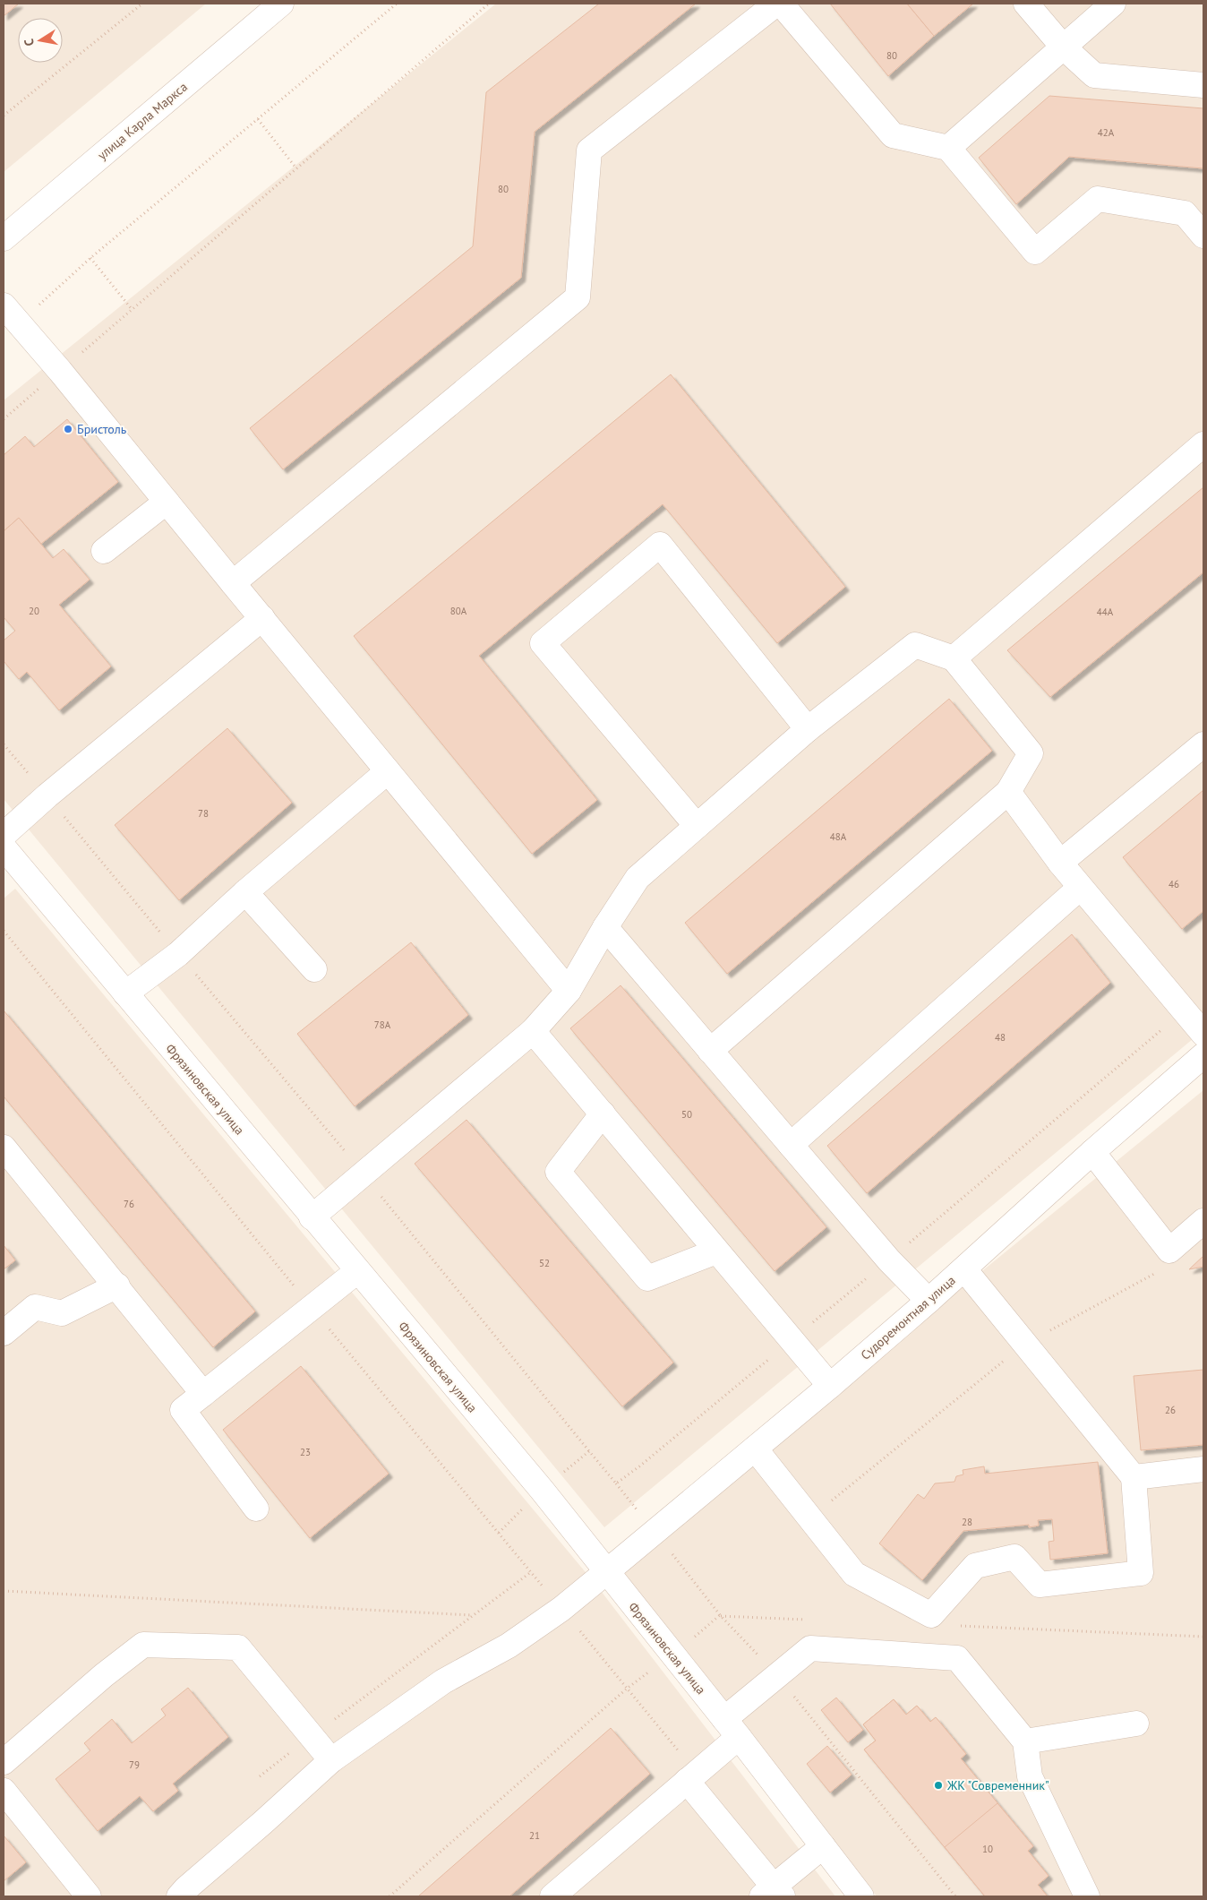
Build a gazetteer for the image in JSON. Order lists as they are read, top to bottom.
{
  "streets": {
    "street": ["улица Карла Маркса", "Фрязиновская улица", "Судоремонтная улица"]
  },
  "crossings": [
    ["Фрязиновская улица", "Судоремонтная улица"]
  ],
  "places": ["Бристоль", "ЖК \"Современник\""],
  "house_numbers": [
    "80",
    "42А",
    "80",
    "20",
    "80А",
    "44А",
    "78",
    "48А",
    "46",
    "78А",
    "48",
    "50",
    "76",
    "52",
    "26",
    "23",
    "28",
    "79",
    "21",
    "10"
  ],
  "north": "left"
}
